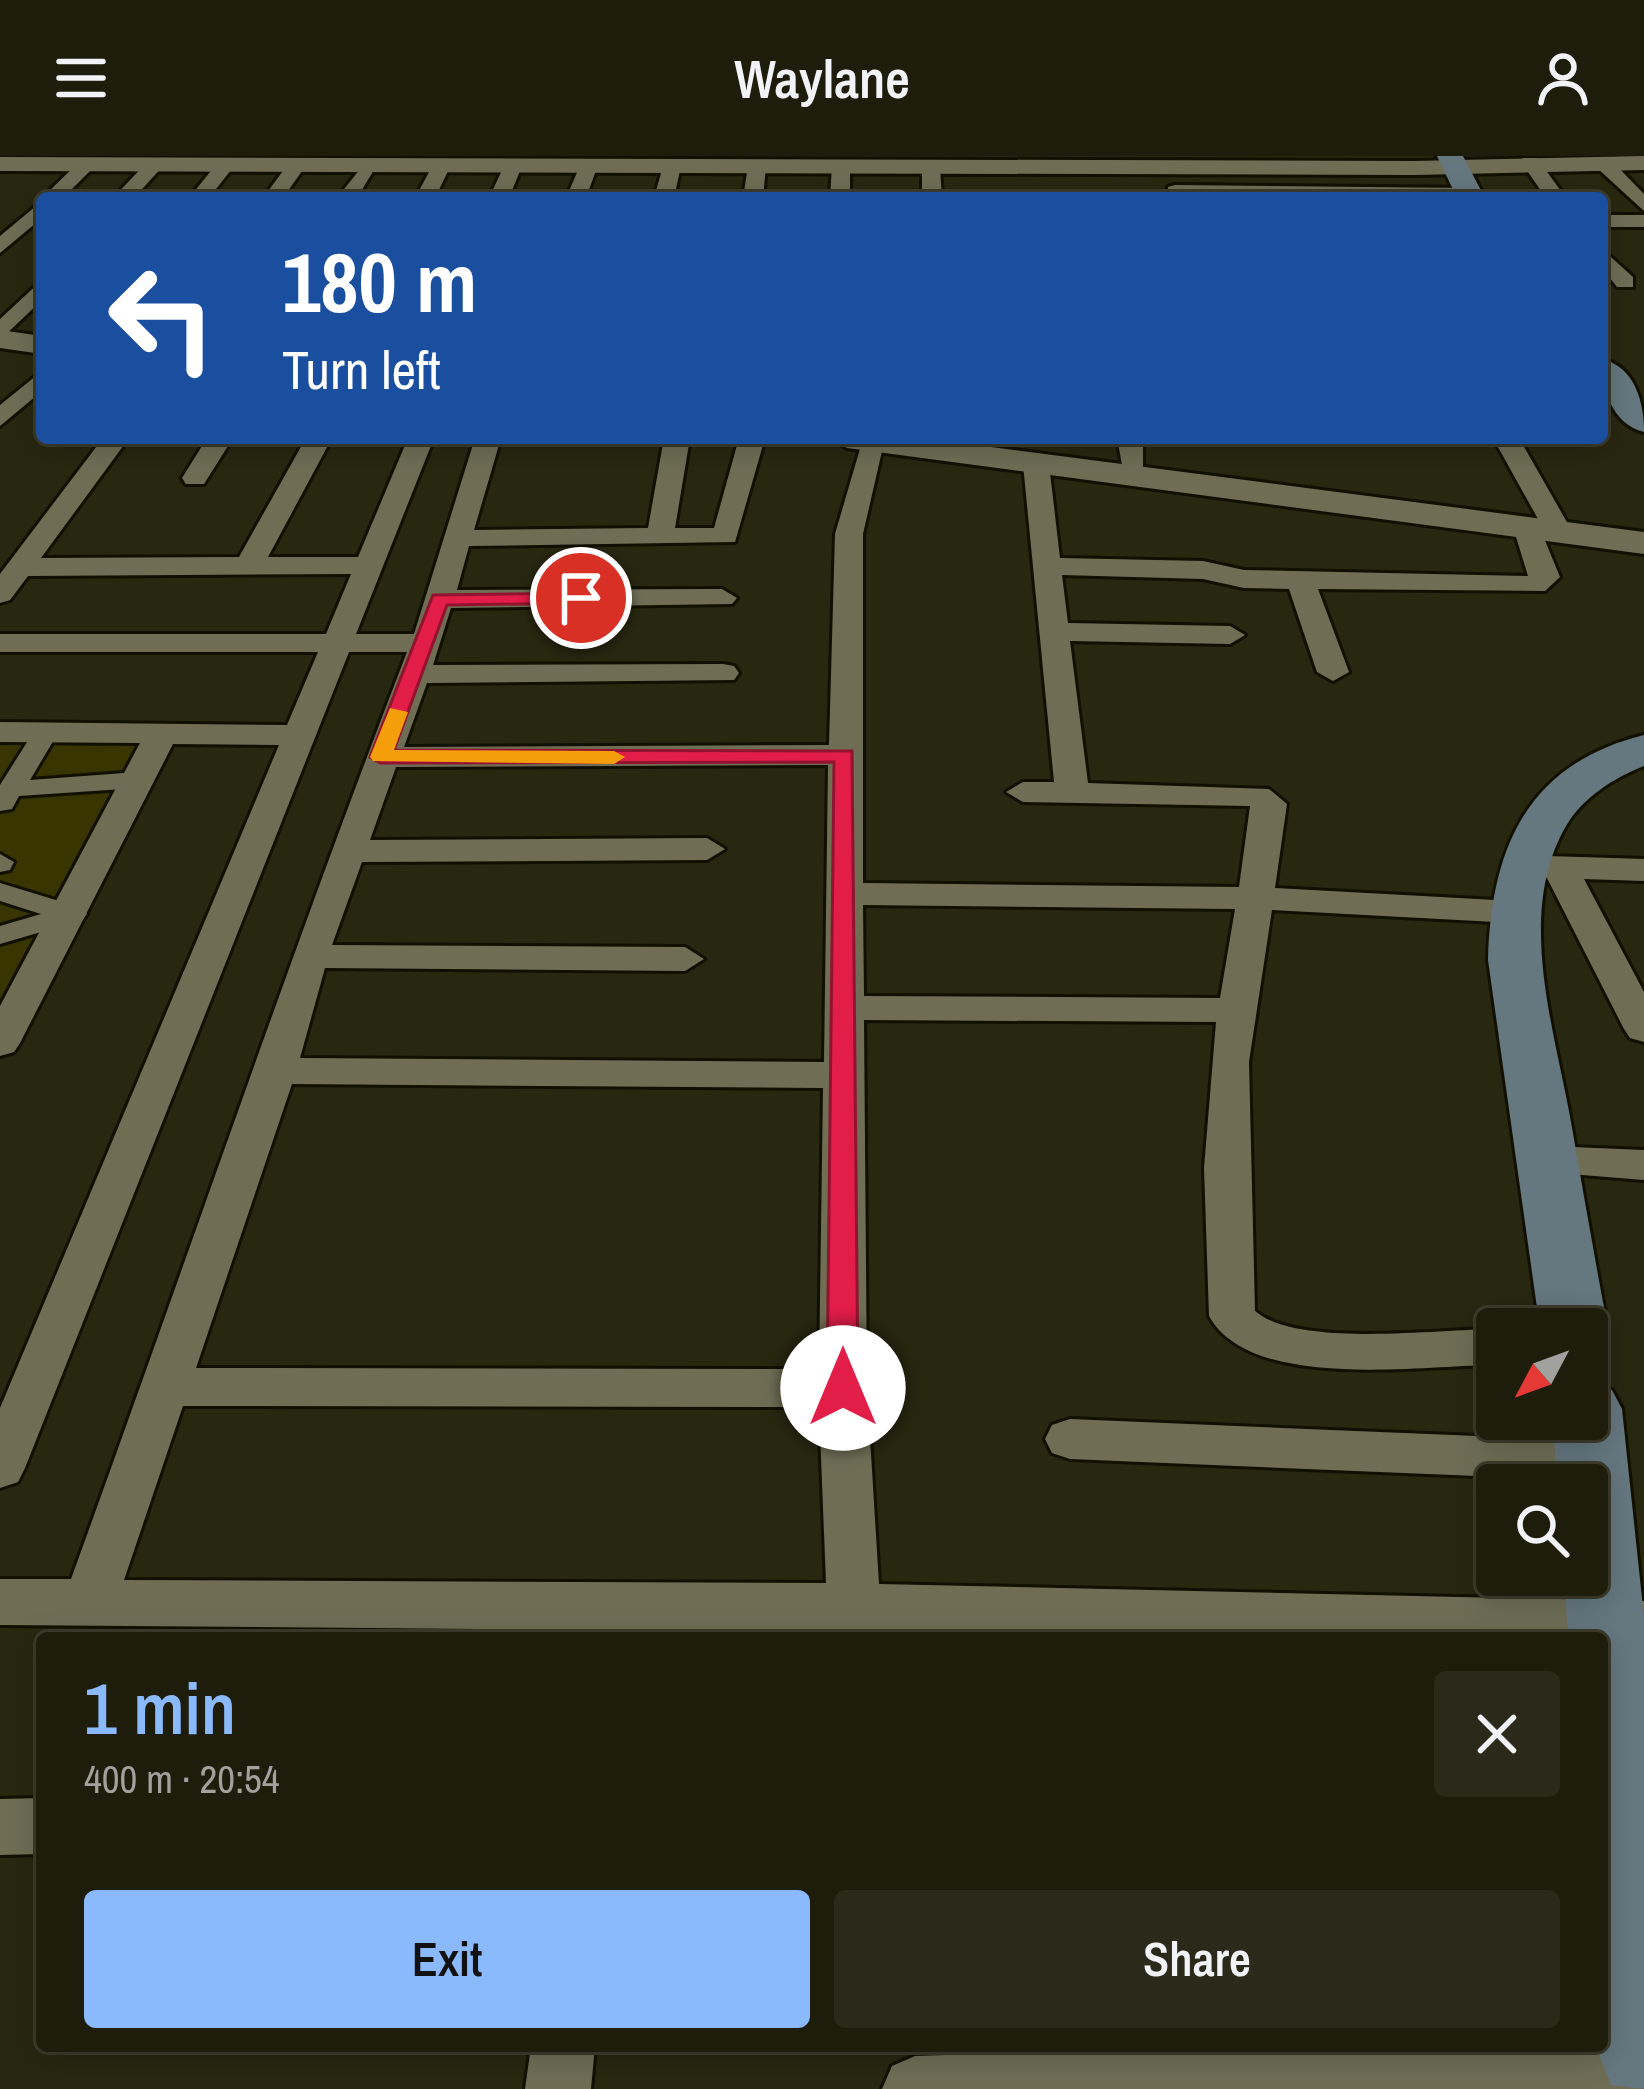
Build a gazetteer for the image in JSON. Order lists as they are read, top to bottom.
{
  "north": "bottom left",
  "page": {
    "header": "Waylane",
    "turn": ["180 m", "Turn left"],
    "heading": ["1 min", "400 m · 20:54"],
    "buttons": ["Exit", "Share"]
  }
}
